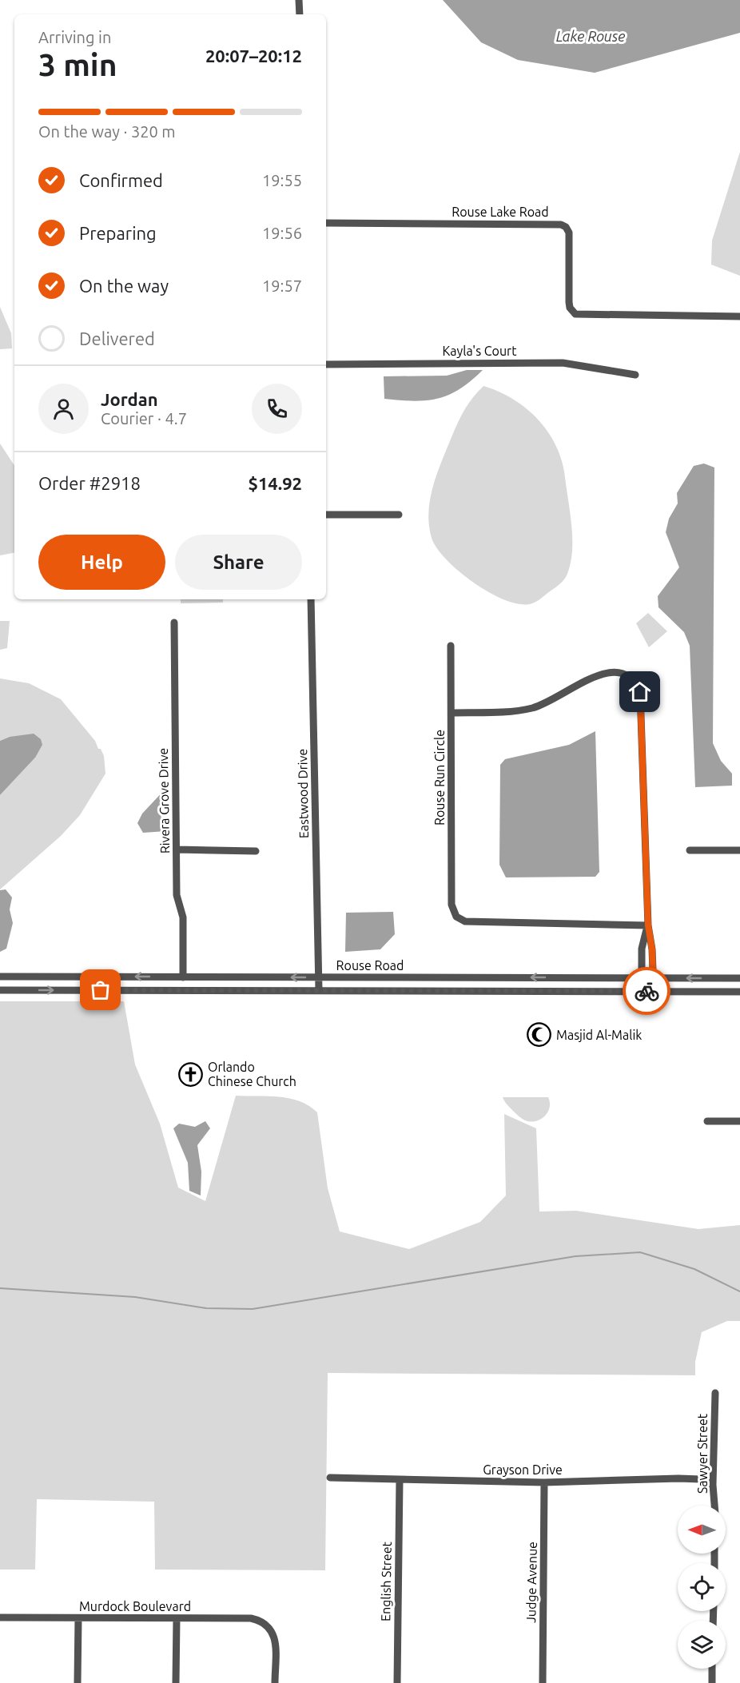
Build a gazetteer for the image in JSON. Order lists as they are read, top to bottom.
{
  "streets": {
    "street": [
      "Rouse Lake Road",
      "Kayla's Court",
      "Rouse Run Circle",
      "Eastwood Drive",
      "Rivera Grove Drive",
      "Rouse Road",
      "Sawyer Street",
      "Grayson Drive",
      "English Street",
      "Judge Avenue",
      "Murdock Boulevard"
    ]
  },
  "crossings": [
    ["Rouse Run Circle", "Rouse Road"],
    ["Eastwood Drive", "Rouse Road"],
    ["Rivera Grove Drive", "Rouse Road"],
    ["Sawyer Street", "Grayson Drive"],
    ["Grayson Drive", "English Street"],
    ["Grayson Drive", "Judge Avenue"]
  ],
  "water": ["Lake Rouse"],
  "places": {
    "mosque": ["Masjid Al-Malik"],
    "church": ["Orlando Chinese Church"]
  },
  "north": "left",
  "page": {
    "heading": ["3 min", "Arriving in", "20:07–20:12"],
    "panel": [
      "Jordan",
      "Courier · 4.7",
      "Order #2918",
      "$14.92"
    ],
    "bar": "On the way · 320 m",
    "list": [
      ["Confirmed", "19:55"],
      ["Preparing", "19:56"],
      ["On the way", "19:57"],
      "Delivered"
    ],
    "buttons": ["Help", "Share"]
  }
}
